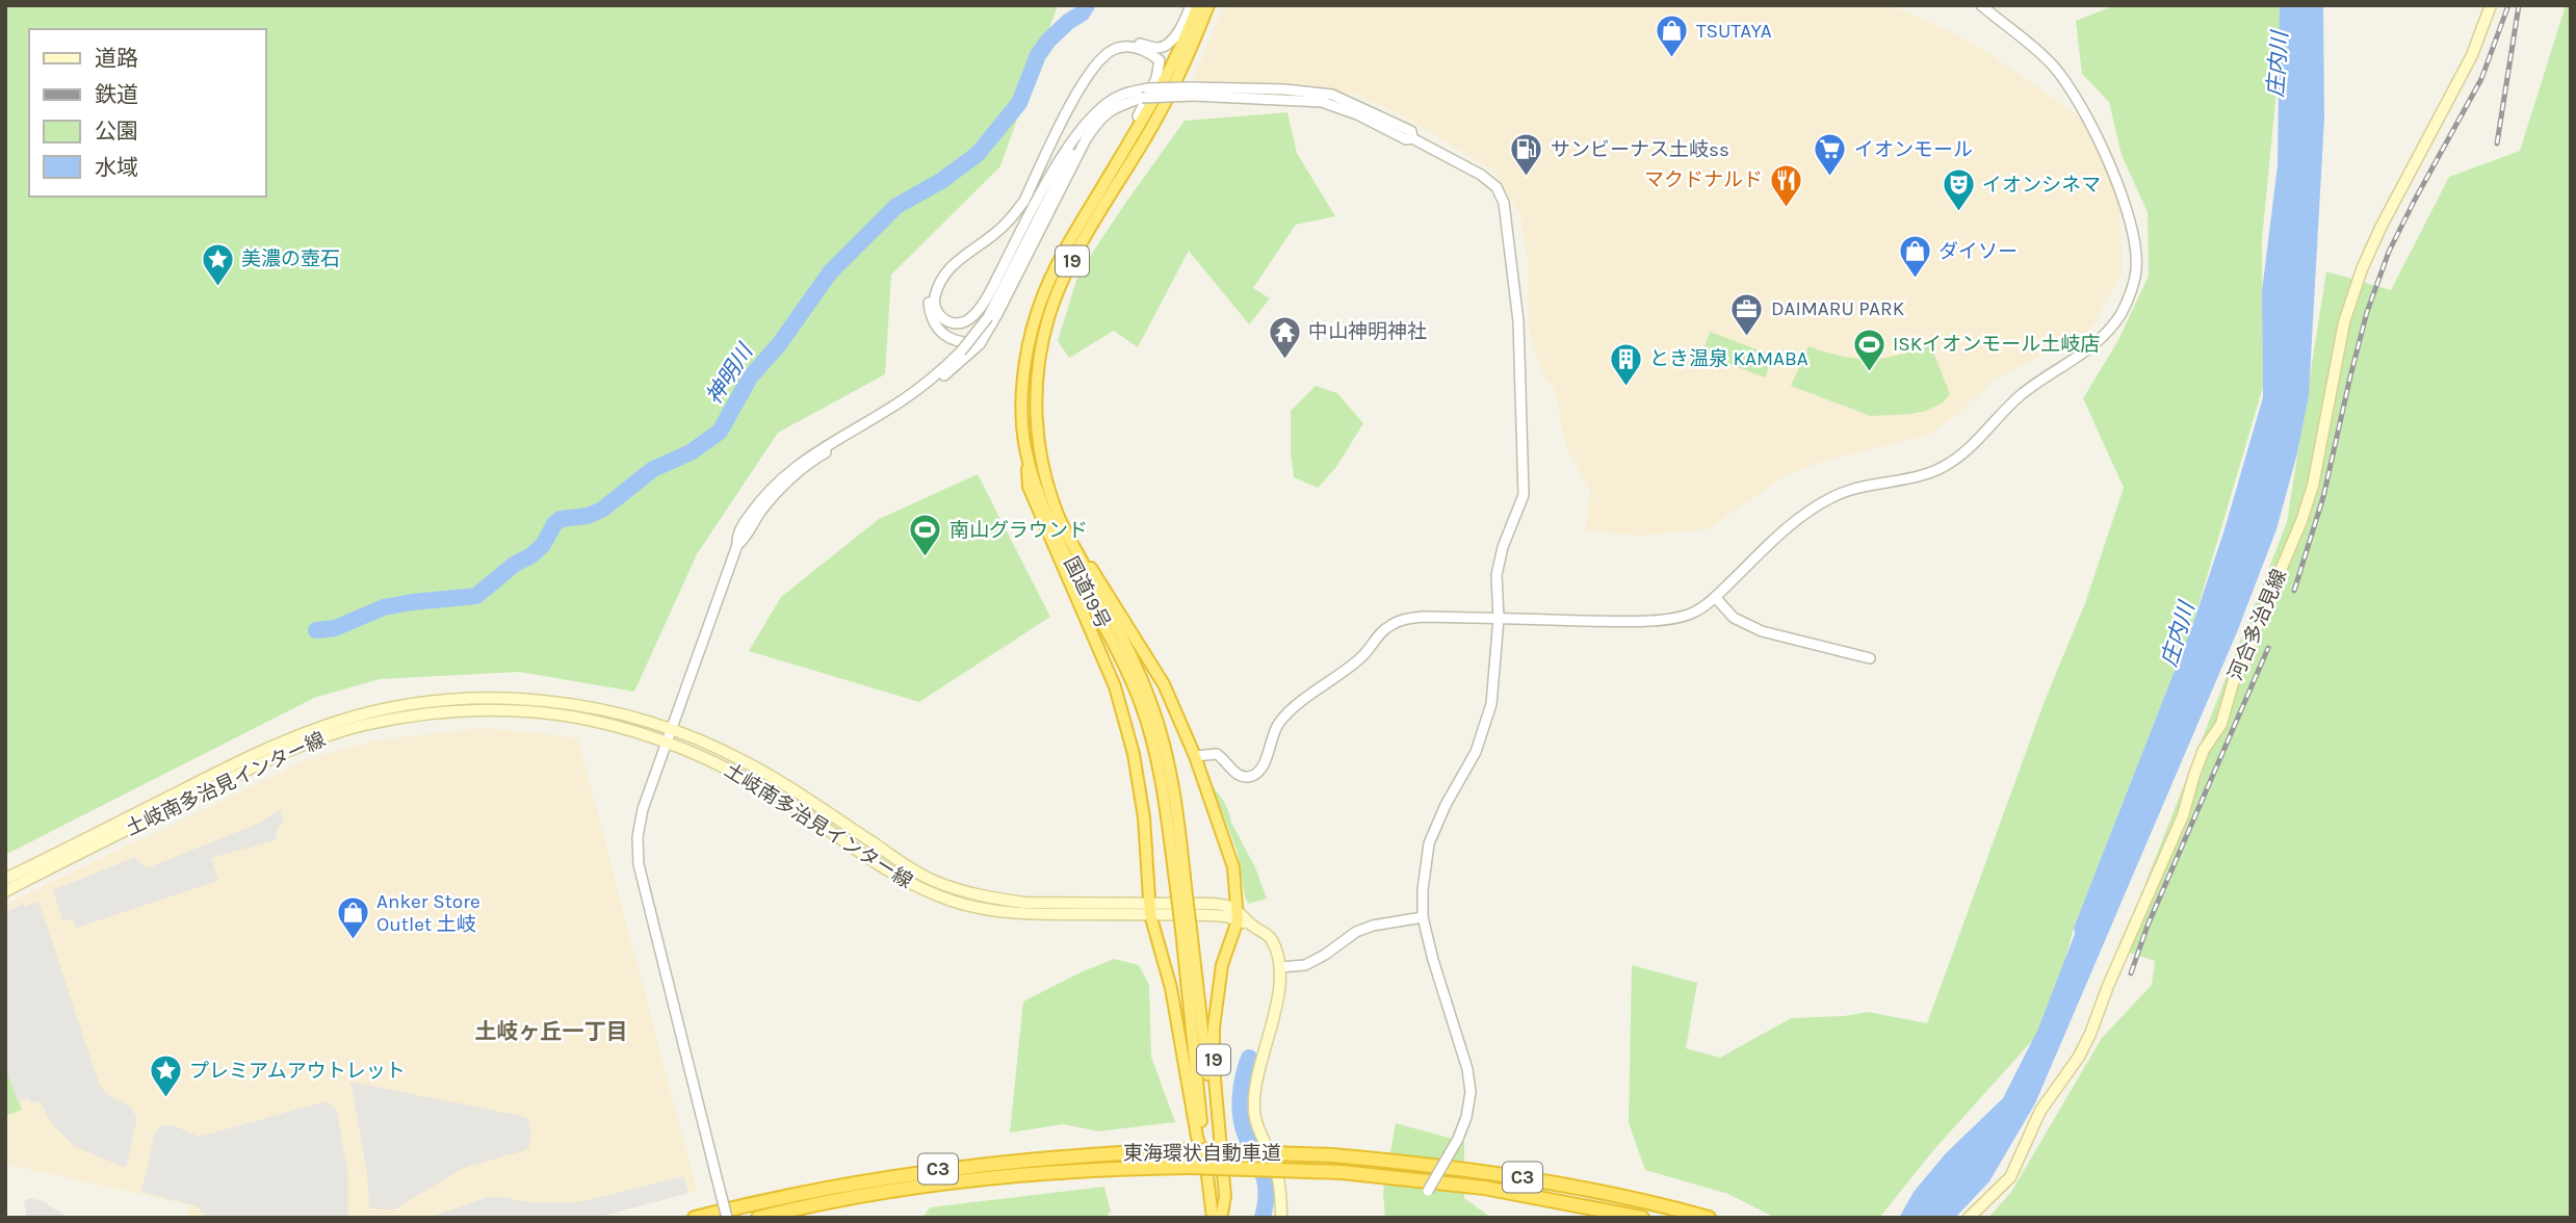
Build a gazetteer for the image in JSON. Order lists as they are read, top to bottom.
{
  "streets": {
    "highway": [
      "19",
      "国道19号",
      "東海環状自動車道",
      "C3"
    ],
    "main road": ["河合多治見線", "土岐南多治見インター線"]
  },
  "crossings": [
    ["19", "国道19号"],
    ["19", "土岐南多治見インター線"]
  ],
  "districts": ["土岐ヶ丘一丁目"],
  "water": ["庄内川", "神明川"],
  "places": {
    "shop": ["TSUTAYA", "ダイソー", "Anker Store Outlet 土岐"],
    "fuel station": ["サンビーナス土岐ss"],
    "supermarket": ["イオンモール"],
    "restaurant": ["マクドナルド"],
    "theatre": ["イオンシネマ"],
    "place": ["美濃の壺石", "プレミアムアウトレット"],
    "office": ["DAIMARU PARK"],
    "temple": ["中山神明神社"],
    "sports": ["ISKイオンモール土岐店", "南山グラウンド"],
    "building": ["とき温泉 KAMABA"]
  },
  "legend": [
    "道路",
    "鉄道",
    "公園",
    "水域"
  ]
}
